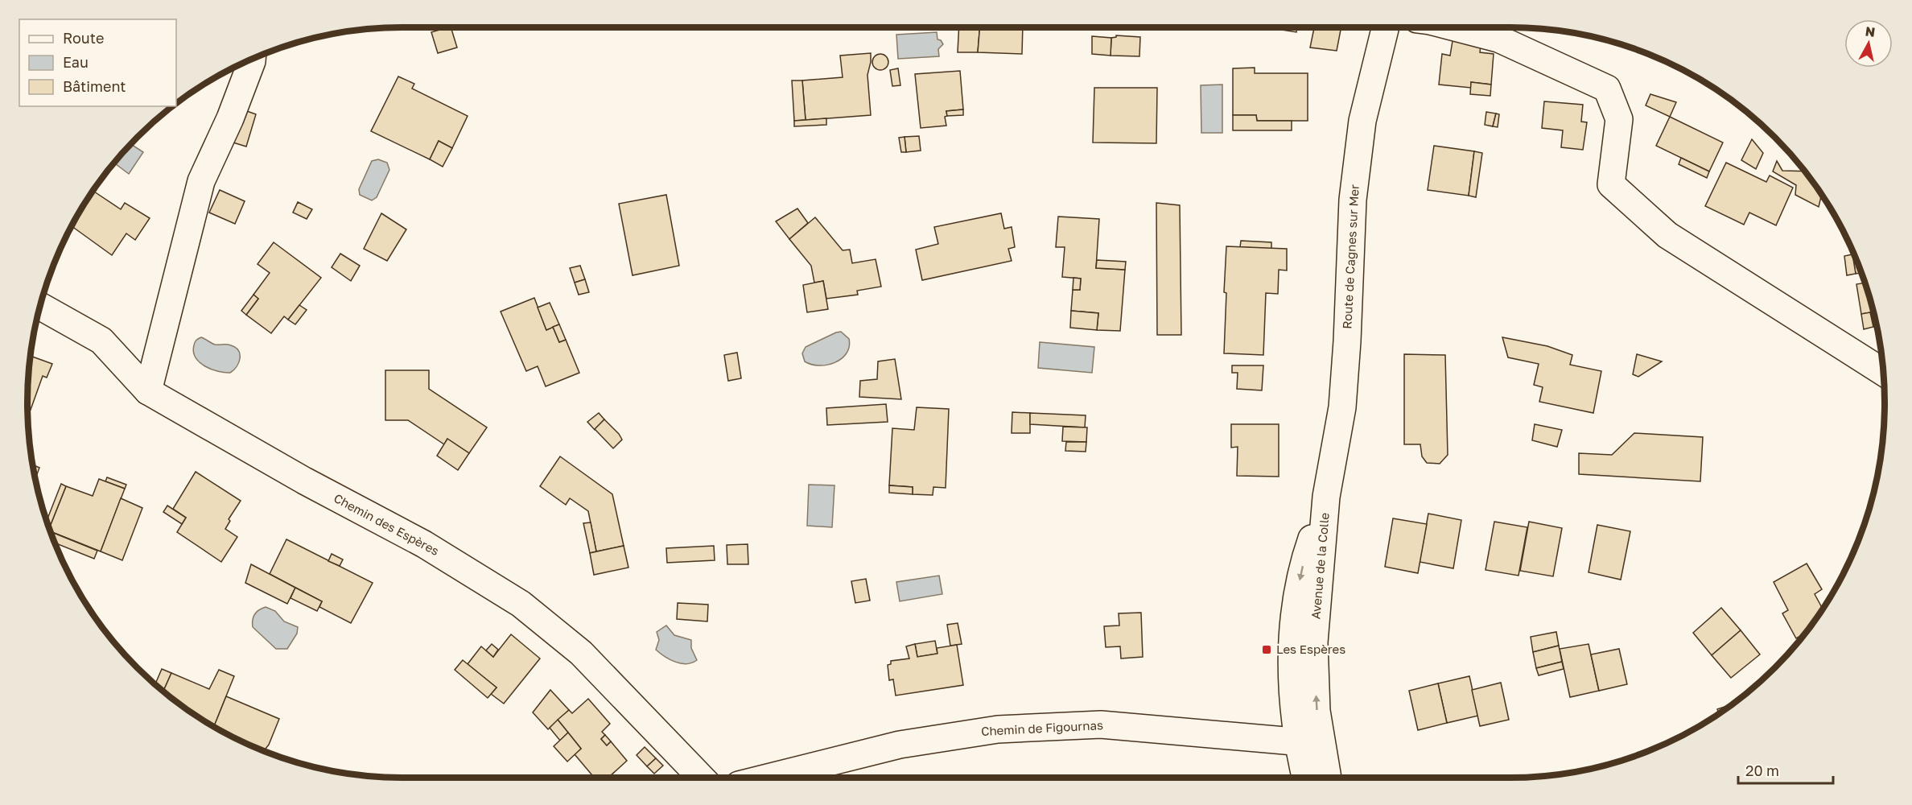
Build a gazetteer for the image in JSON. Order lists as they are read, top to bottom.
{
  "streets": {
    "street": [
      "Route de Cagnes sur Mer",
      "Chemin des Espères",
      "Avenue de la Colle",
      "Chemin de Figournas"
    ]
  },
  "crossings": [
    ["Route de Cagnes sur Mer", "Avenue de la Colle"],
    ["Avenue de la Colle", "Chemin de Figournas"]
  ],
  "places": {
    "transit": ["Les Espères"]
  },
  "legend": ["Route", "Eau", "Bâtiment"],
  "scale_bar": "20 m",
  "north": "top"
}
